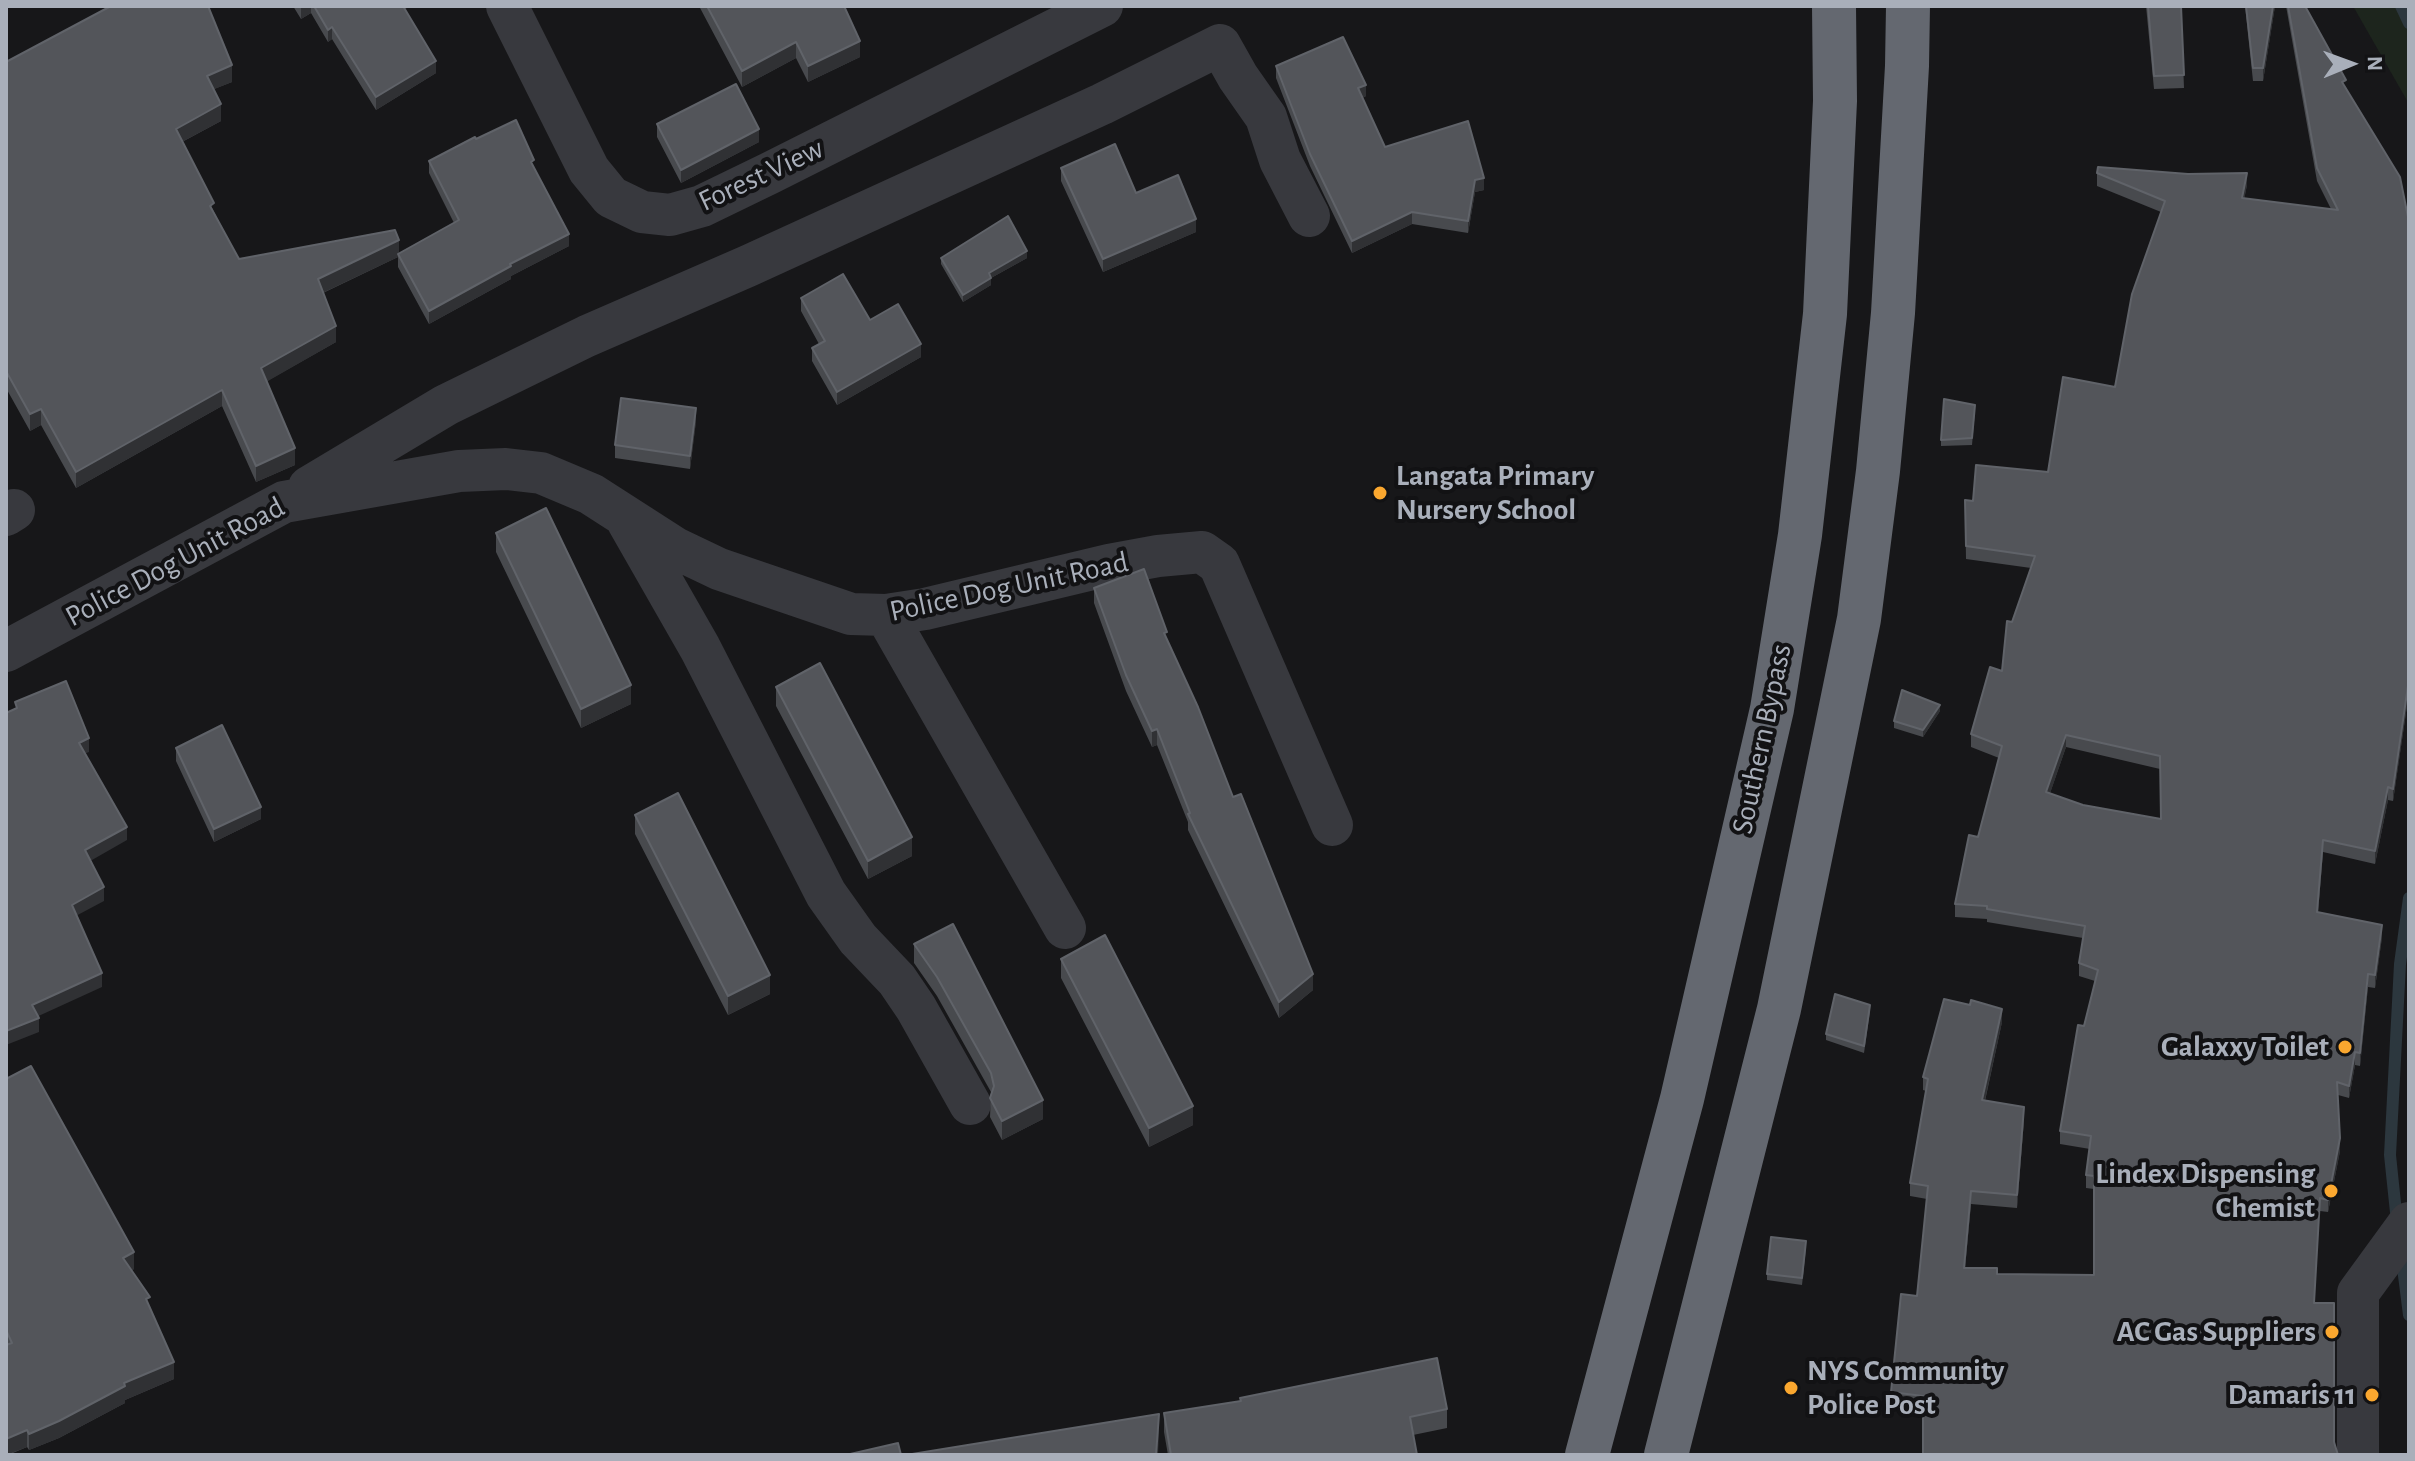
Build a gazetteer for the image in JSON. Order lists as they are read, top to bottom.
{
  "streets": {
    "highway": ["Southern Bypass"],
    "street": ["Forest View", "Police Dog Unit Road"]
  },
  "places": [
    "Langata Primary Nursery School",
    "Galaxxy Toilet",
    "Lindex Dispensing Chemist",
    "AC Gas Suppliers",
    "NYS Community Police Post",
    "Damaris 11"
  ],
  "north": "right"
}
